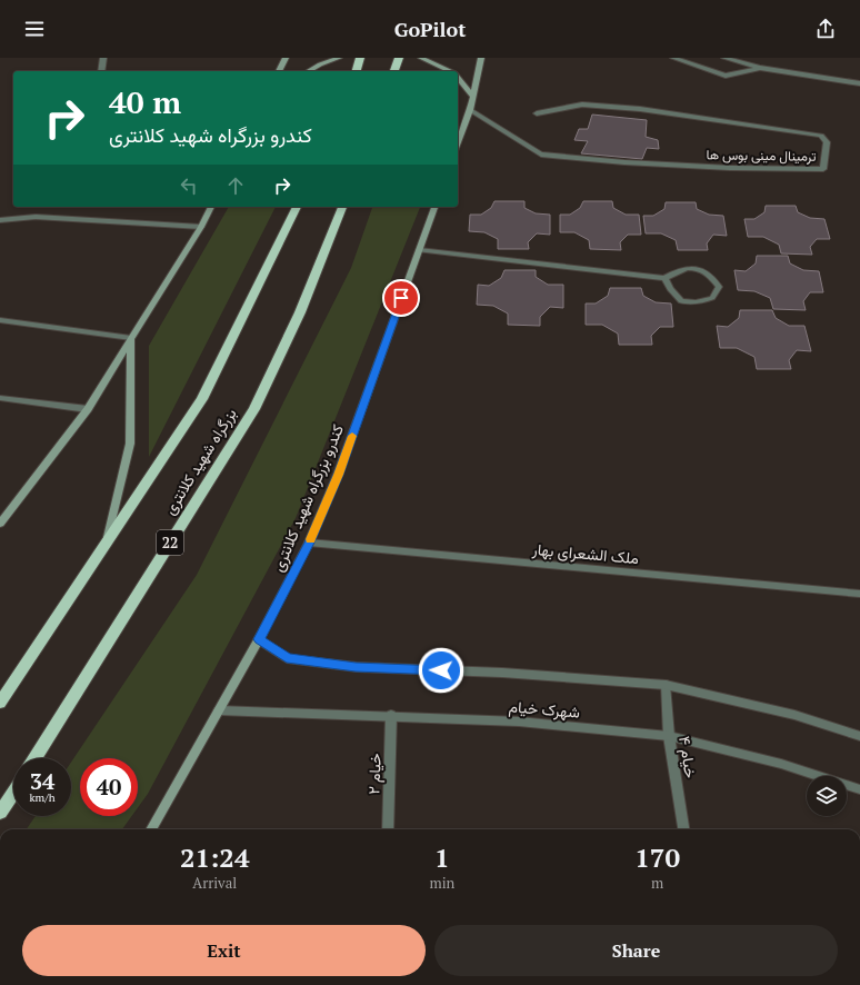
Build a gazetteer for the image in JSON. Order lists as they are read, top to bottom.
{
  "streets": {
    "highway": ["بزرگراه شهید کلانتری", "22"],
    "main road": ["کندرو بزرگراه شهید کلانتری"],
    "street": [
      "ترمینال مینی بوس ها",
      "ملک الشعرای بهار",
      "شهرک خیام",
      "خیام ۴",
      "خیام ۲"
    ]
  },
  "crossings": [
    ["کندرو بزرگراه شهید کلانتری", "ملک الشعرای بهار"],
    ["کندرو بزرگراه شهید کلانتری", "شهرک خیام"],
    ["شهرک خیام", "خیام ۴"],
    ["شهرک خیام", "خیام ۲"]
  ],
  "page": {
    "header": "GoPilot",
    "turn": ["40 m", "کندرو بزرگراه شهید کلانتری"],
    "speed": "34 km/h",
    "limit": "40",
    "eta": [
      "21:24",
      "Arrival",
      "1",
      "min",
      "170",
      "m"
    ],
    "buttons": ["Exit", "Share"]
  }
}
